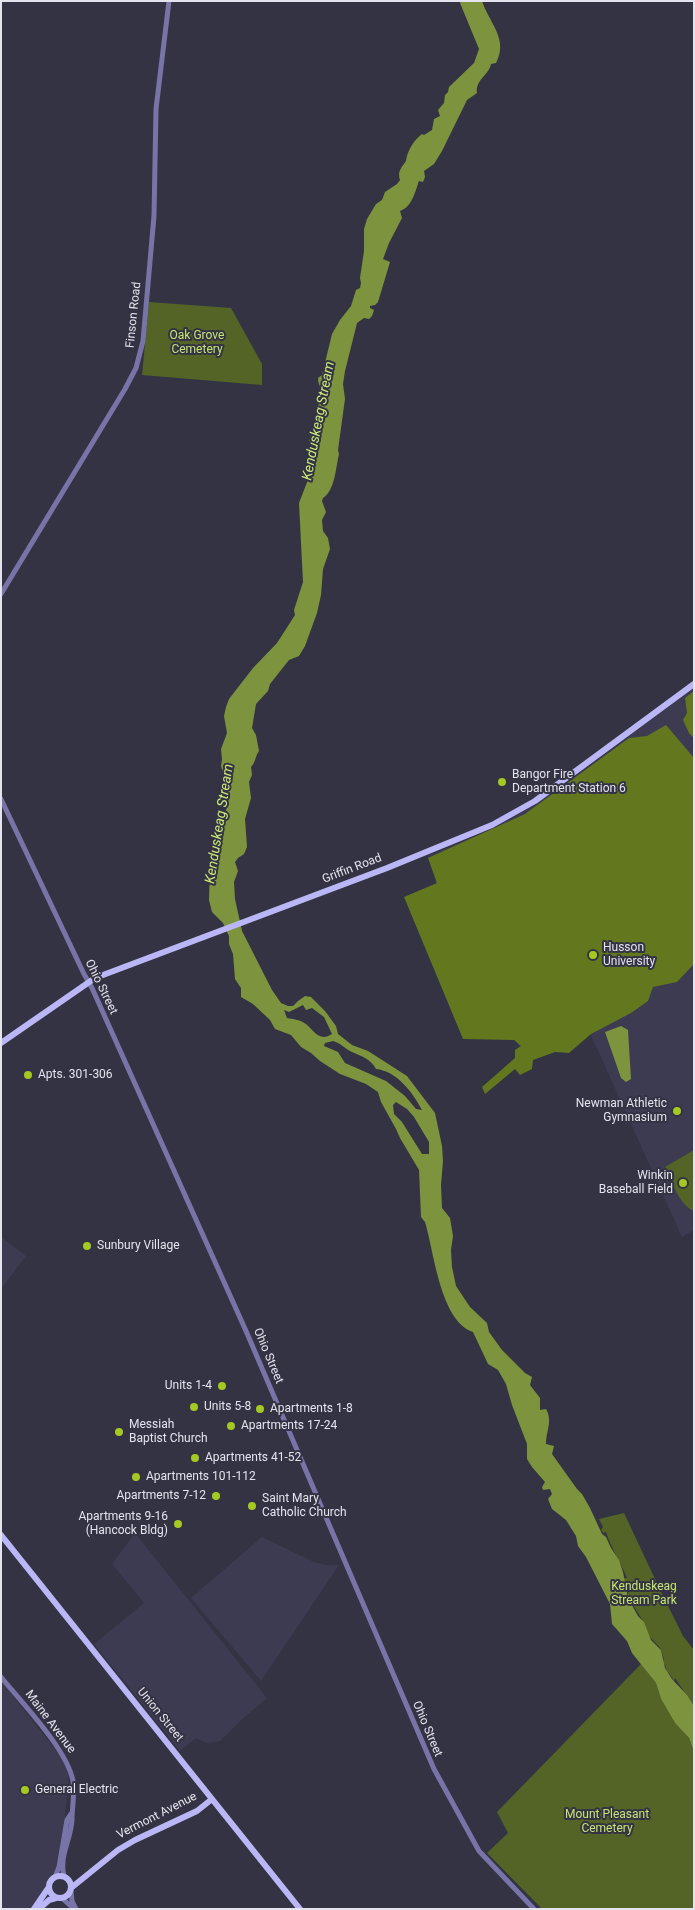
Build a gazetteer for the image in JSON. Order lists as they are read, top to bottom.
{
  "streets": {
    "main road": ["Griffin Road", "Union Street", "Vermont Avenue"],
    "street": ["Finson Road", "Ohio Street", "Maine Avenue"]
  },
  "crossings": [
    ["Griffin Road", "Ohio Street"],
    ["Union Street", "Vermont Avenue"],
    ["Maine Avenue", "Vermont Avenue"]
  ],
  "water": ["Kenduskeag Stream"],
  "parks": ["Oak Grove Cemetery", "Kenduskeag Stream Park", "Mount Pleasant Cemetery"],
  "places": [
    "Bangor Fire Department Station 6",
    "Husson University",
    "Apts. 301-306",
    "Newman Athletic Gymnasium",
    "Winkin Baseball Field",
    "Sunbury Village",
    "Units 1-4",
    "Units 5-8",
    "Apartments 1-8",
    "Apartments 17-24",
    "Messiah Baptist Church",
    "Apartments 41-52",
    "Apartments 101-112",
    "Apartments 7-12",
    "Saint Mary Catholic Church",
    "Apartments 9-16 (Hancock Bldg)",
    "General Electric"
  ]
}
